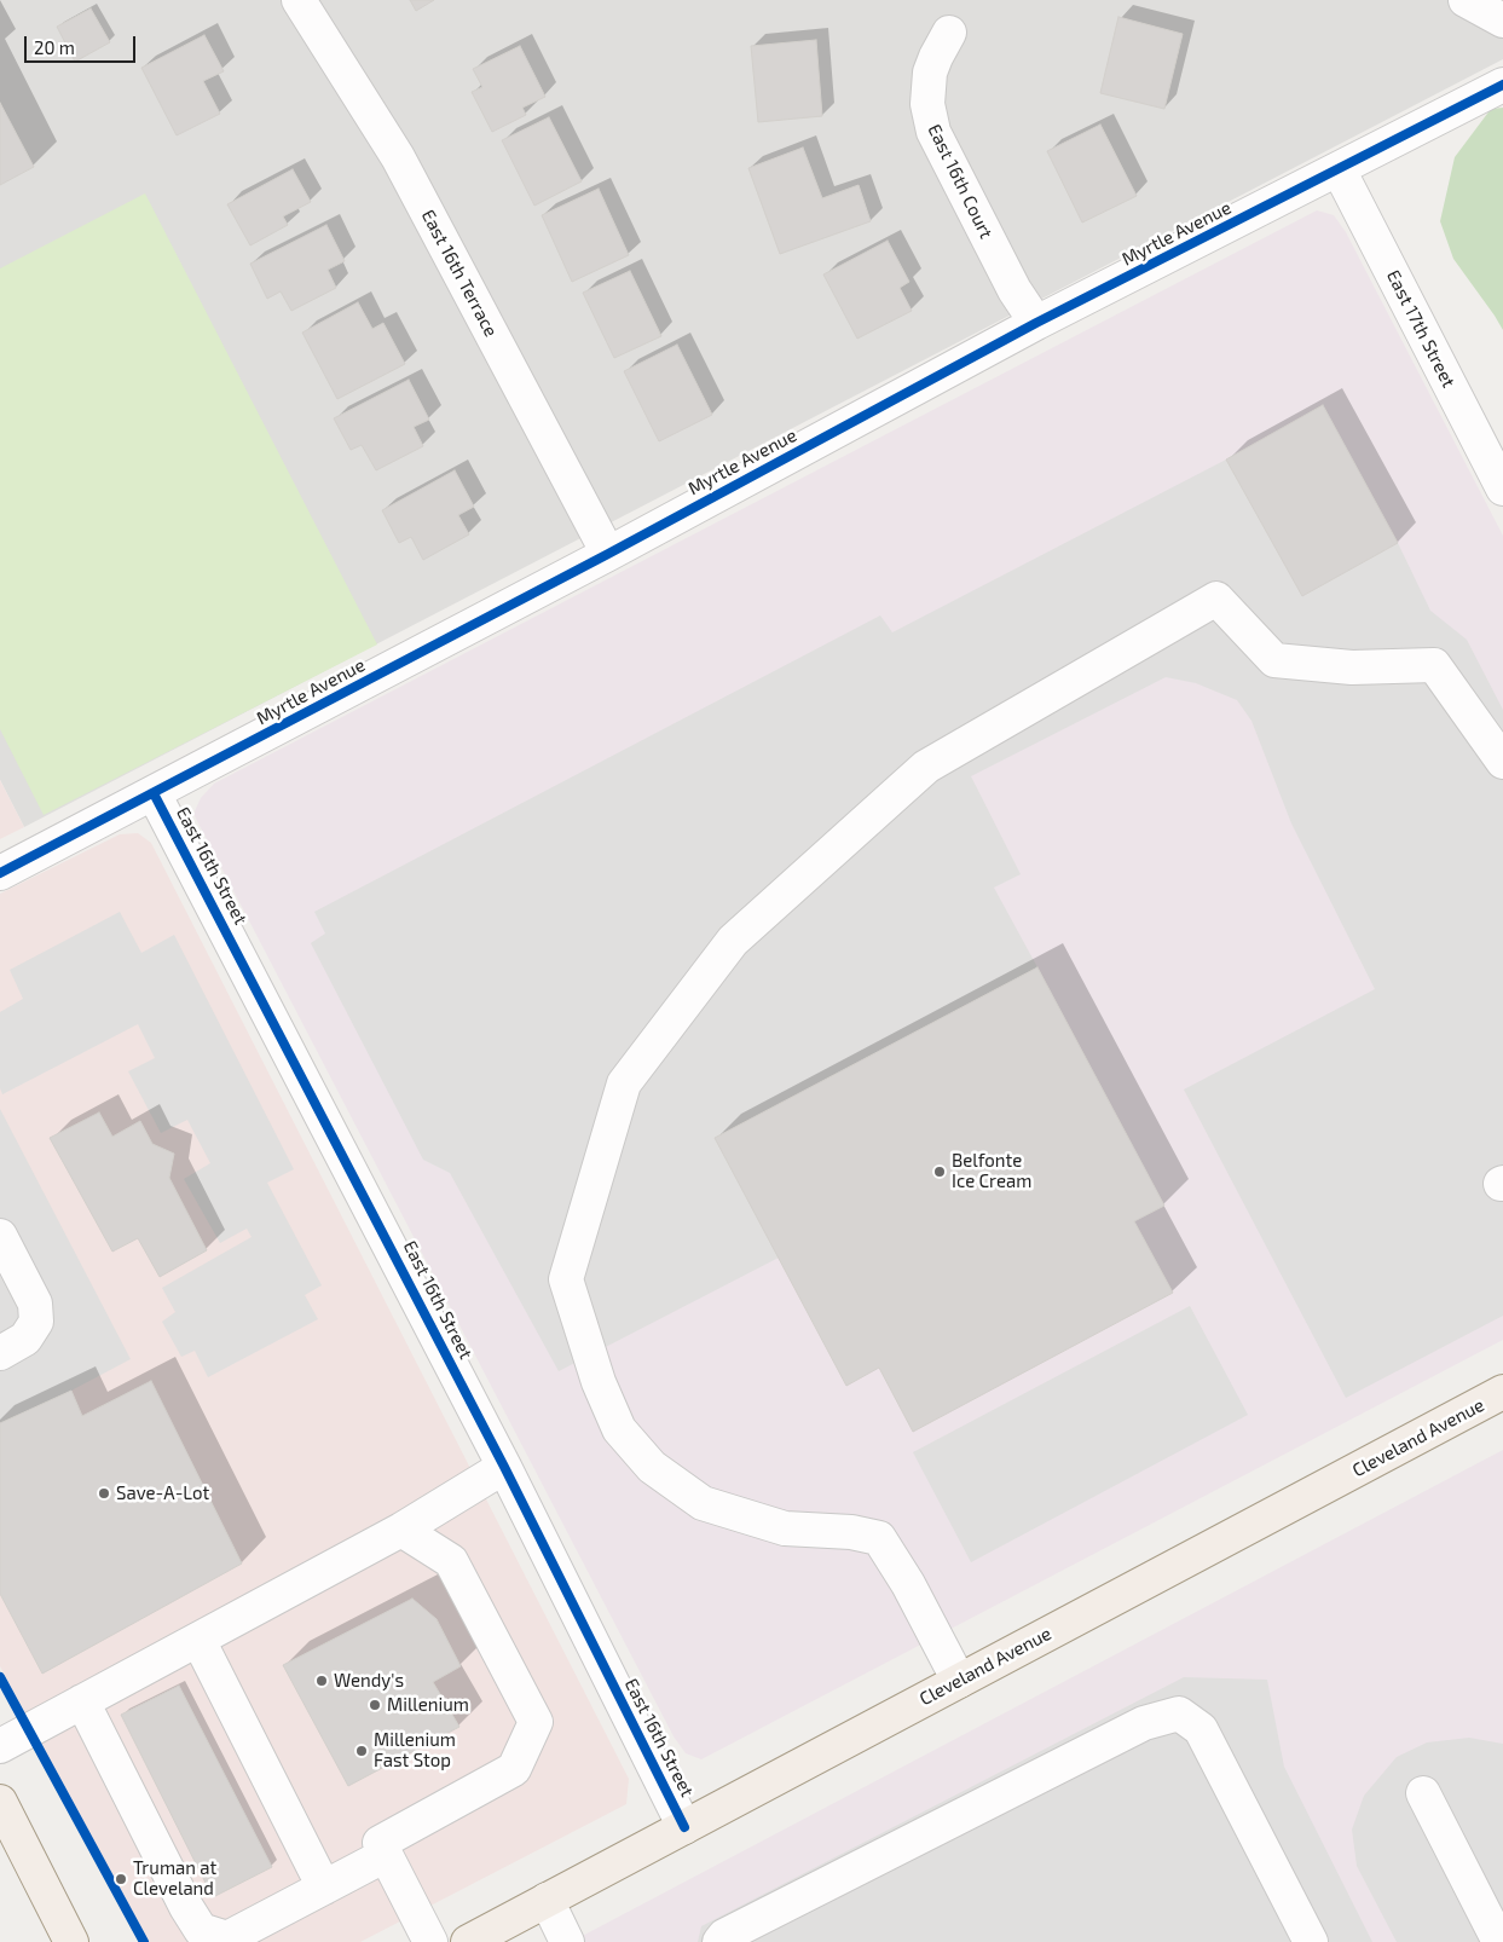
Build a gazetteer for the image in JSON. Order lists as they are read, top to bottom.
{
  "streets": {
    "main road": ["Cleveland Avenue"],
    "street": [
      "East 16th Court",
      "Myrtle Avenue",
      "East 16th Terrace",
      "East 17th Street",
      "East 16th Street"
    ]
  },
  "crossings": [
    ["East 16th Court", "Myrtle Avenue"],
    ["Myrtle Avenue", "East 16th Terrace"],
    ["Myrtle Avenue", "East 17th Street"],
    ["Myrtle Avenue", "East 16th Street"],
    ["East 16th Street", "Cleveland Avenue"]
  ],
  "places": [
    "Belfonte Ice Cream",
    "Save-A-Lot",
    "Wendy's",
    "Millenium",
    "Millenium Fast Stop",
    "Truman at Cleveland"
  ],
  "scale_bar": "20 m"
}
